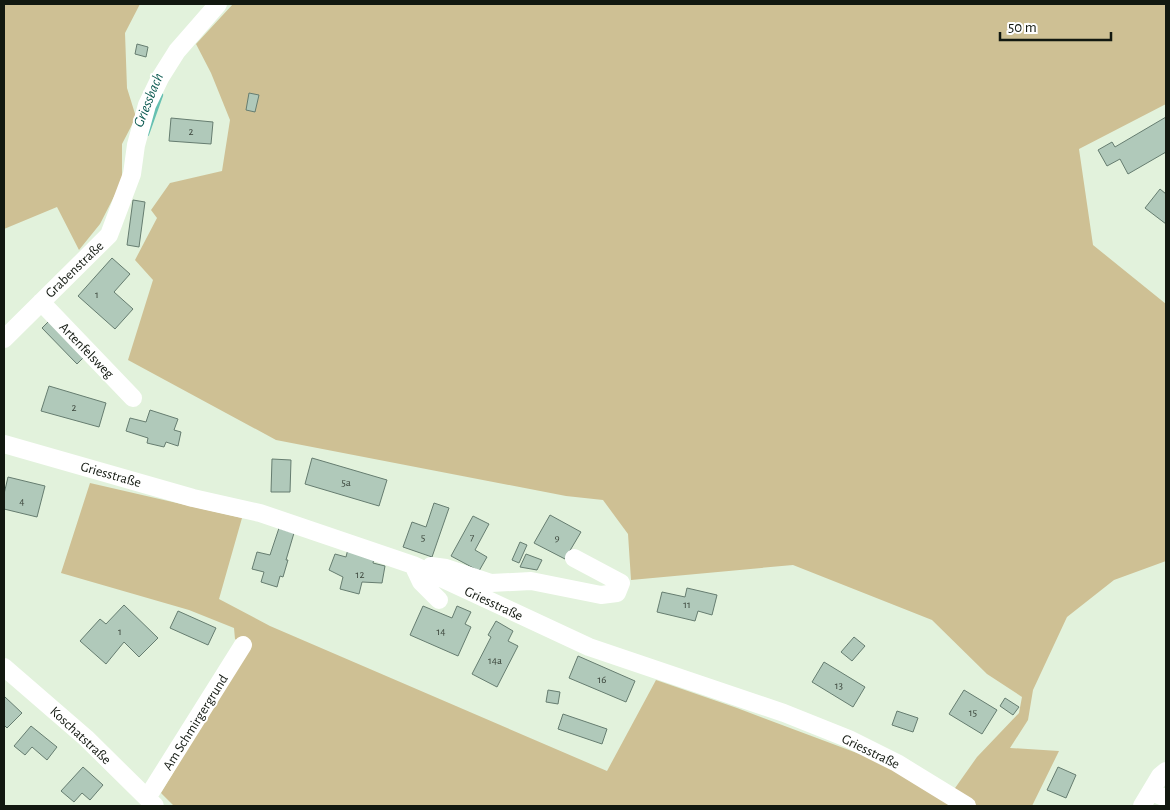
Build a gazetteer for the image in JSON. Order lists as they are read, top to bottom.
{
  "streets": {
    "street": [
      "Grabenstraße",
      "Artenfelsweg",
      "Griesstraße",
      "Am Schmirgergrund",
      "Koschatstraße"
    ]
  },
  "crossings": [
    ["Grabenstraße", "Artenfelsweg"],
    ["Am Schmirgergrund", "Koschatstraße"]
  ],
  "water": ["Griessbach"],
  "house_numbers": [
    "2",
    "1",
    "2",
    "5a",
    "4",
    "5",
    "7",
    "9",
    "12",
    "11",
    "1",
    "14",
    "14a",
    "16",
    "13",
    "15"
  ],
  "scale_bar": "50 m"
}
